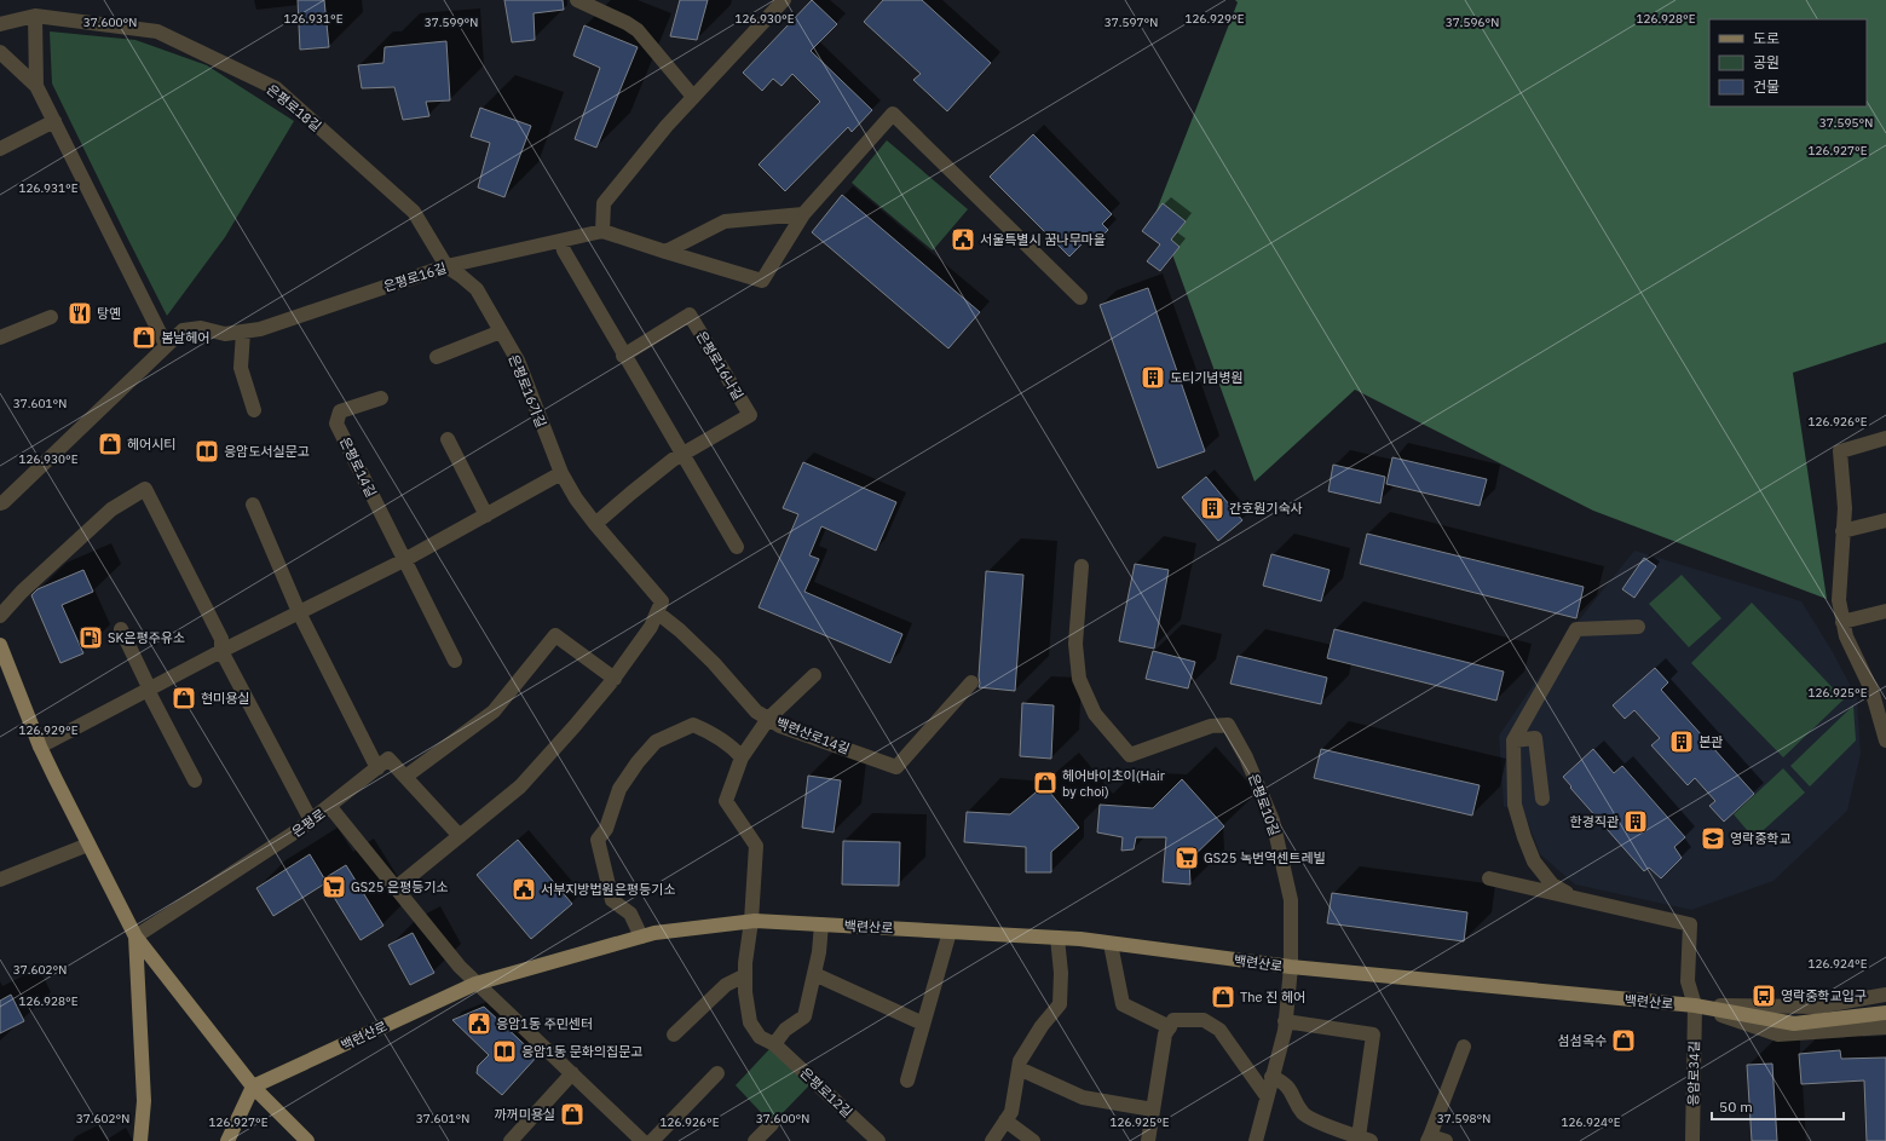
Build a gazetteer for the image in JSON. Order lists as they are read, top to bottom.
{
  "streets": {
    "main road": ["백련산로"],
    "street": [
      "은평로18길",
      "은평로16길",
      "은평로16나길",
      "은평로16가길",
      "은평로14길",
      "백련산로14길",
      "은평로10길",
      "은평로",
      "응암로34길",
      "은평로12길"
    ]
  },
  "crossings": [
    ["은평로18길", "은평로16길"],
    ["은평로18길", "은평로16가길"],
    ["은평로16길", "은평로16가길"],
    ["은평로16나길", "은평로16가길"],
    ["은평로10길", "백련산로"],
    ["백련산로", "응암로34길"]
  ],
  "places": {
    "public building": ["서울특별시 꿈나무마을", "서부지방법원은평등기소", "응암1동 주민센터"],
    "restaurant": ["탕옌"],
    "shop": [
      "봄날헤어",
      "헤어시티",
      "현미용실",
      "헤어바이초이(Hair by choi)",
      "The 진 헤어",
      "섬섬옥수",
      "까꺼미용실"
    ],
    "building": [
      "도티기념병원",
      "간호원기숙사",
      "본관",
      "한경직관"
    ],
    "library": ["응암도서실문고", "응암1동 문화의집문고"],
    "fuel station": ["SK은평주유소"],
    "school or university": ["영락중학교"],
    "supermarket": ["GS25 녹번역센트레빌", "GS25 은평등기소"],
    "bus stop": ["영락중학교입구"]
  },
  "legend": ["도로", "공원", "건물"],
  "scale_bar": "50 m",
  "coordinates": [
    "126.931°E",
    "126.930°E",
    "126.929°E",
    "126.928°E",
    "37.600°N",
    "37.599°N",
    "37.597°N",
    "37.596°N",
    "37.595°N",
    "126.927°E",
    "37.601°N",
    "126.926°E",
    "126.925°E",
    "126.924°E",
    "37.602°N",
    "37.598°N"
  ]
}
